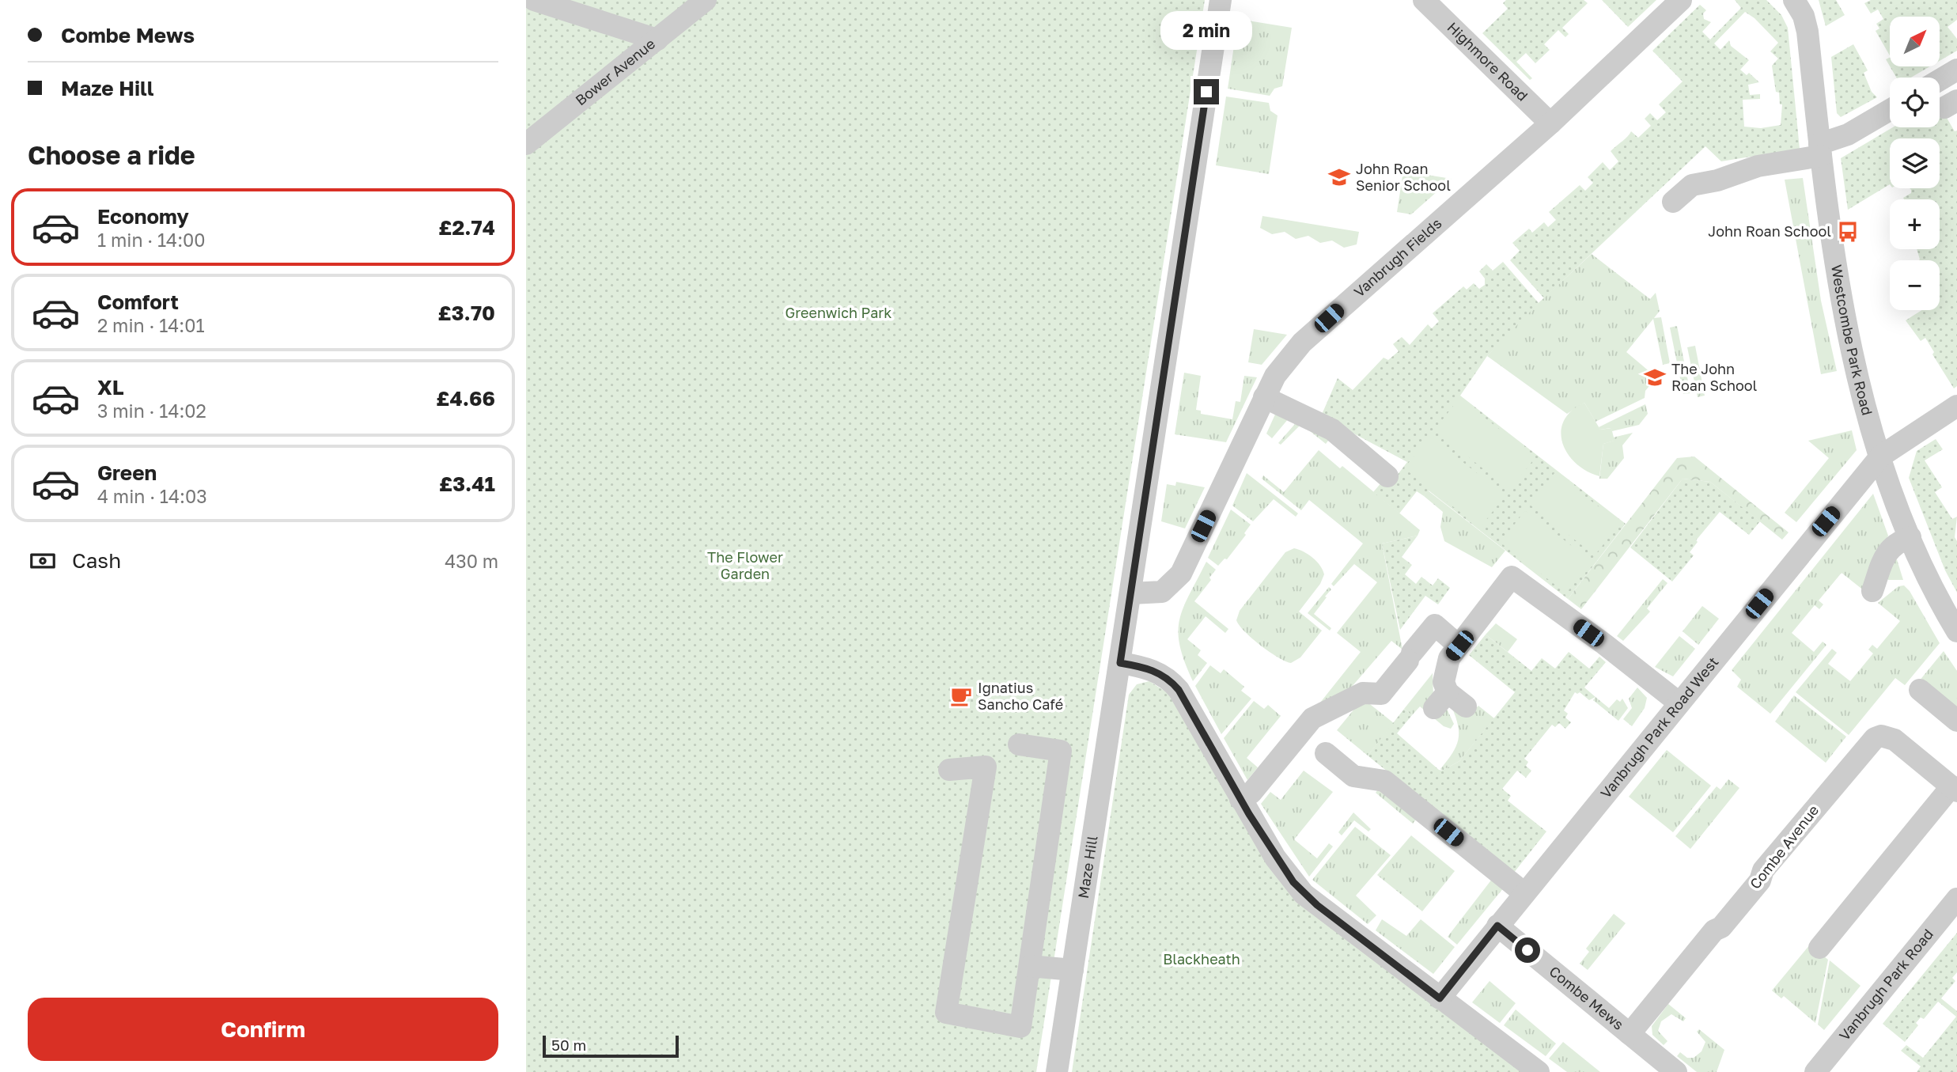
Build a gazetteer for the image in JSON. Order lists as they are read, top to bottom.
{
  "streets": {
    "street": [
      "Highmore Road",
      "Bower Avenue",
      "Vanbrugh Fields",
      "Westcombe Park Road",
      "Vanbrugh Park Road West",
      "Combe Avenue",
      "Maze Hill",
      "Vanbrugh Park Road",
      "Combe Mews"
    ]
  },
  "crossings": [
    ["Highmore Road", "Vanbrugh Fields"],
    ["Vanbrugh Fields", "Maze Hill"],
    ["Westcombe Park Road", "Vanbrugh Park Road West"],
    ["Vanbrugh Park Road West", "Combe Mews"],
    ["Combe Avenue", "Combe Mews"]
  ],
  "parks": ["Greenwich Park", "The Flower Garden", "Blackheath"],
  "places": {
    "school or university": ["John Roan Senior School", "The John Roan School"],
    "bus stop": ["John Roan School"],
    "cafe": ["Ignatius Sancho Café"]
  },
  "scale_bar": "50 m",
  "north": "top right",
  "page": {
    "banner": ["Combe Mews", "Maze Hill"],
    "bubble": "2 min",
    "map_buttons": ["+", "−"],
    "heading": "Choose a ride",
    "list": [
      {
        "name": "Economy",
        "note": "1 min · 14:00",
        "value": "£2.74"
      },
      {
        "name": "Comfort",
        "note": "2 min · 14:01",
        "value": "£3.70"
      },
      {
        "name": "XL",
        "note": "3 min · 14:02",
        "value": "£4.66"
      },
      {
        "name": "Green",
        "note": "4 min · 14:03",
        "value": "£3.41"
      }
    ],
    "pay": ["Cash", "430 m"],
    "buttons": "Confirm",
    "scale": "50 m"
  }
}
